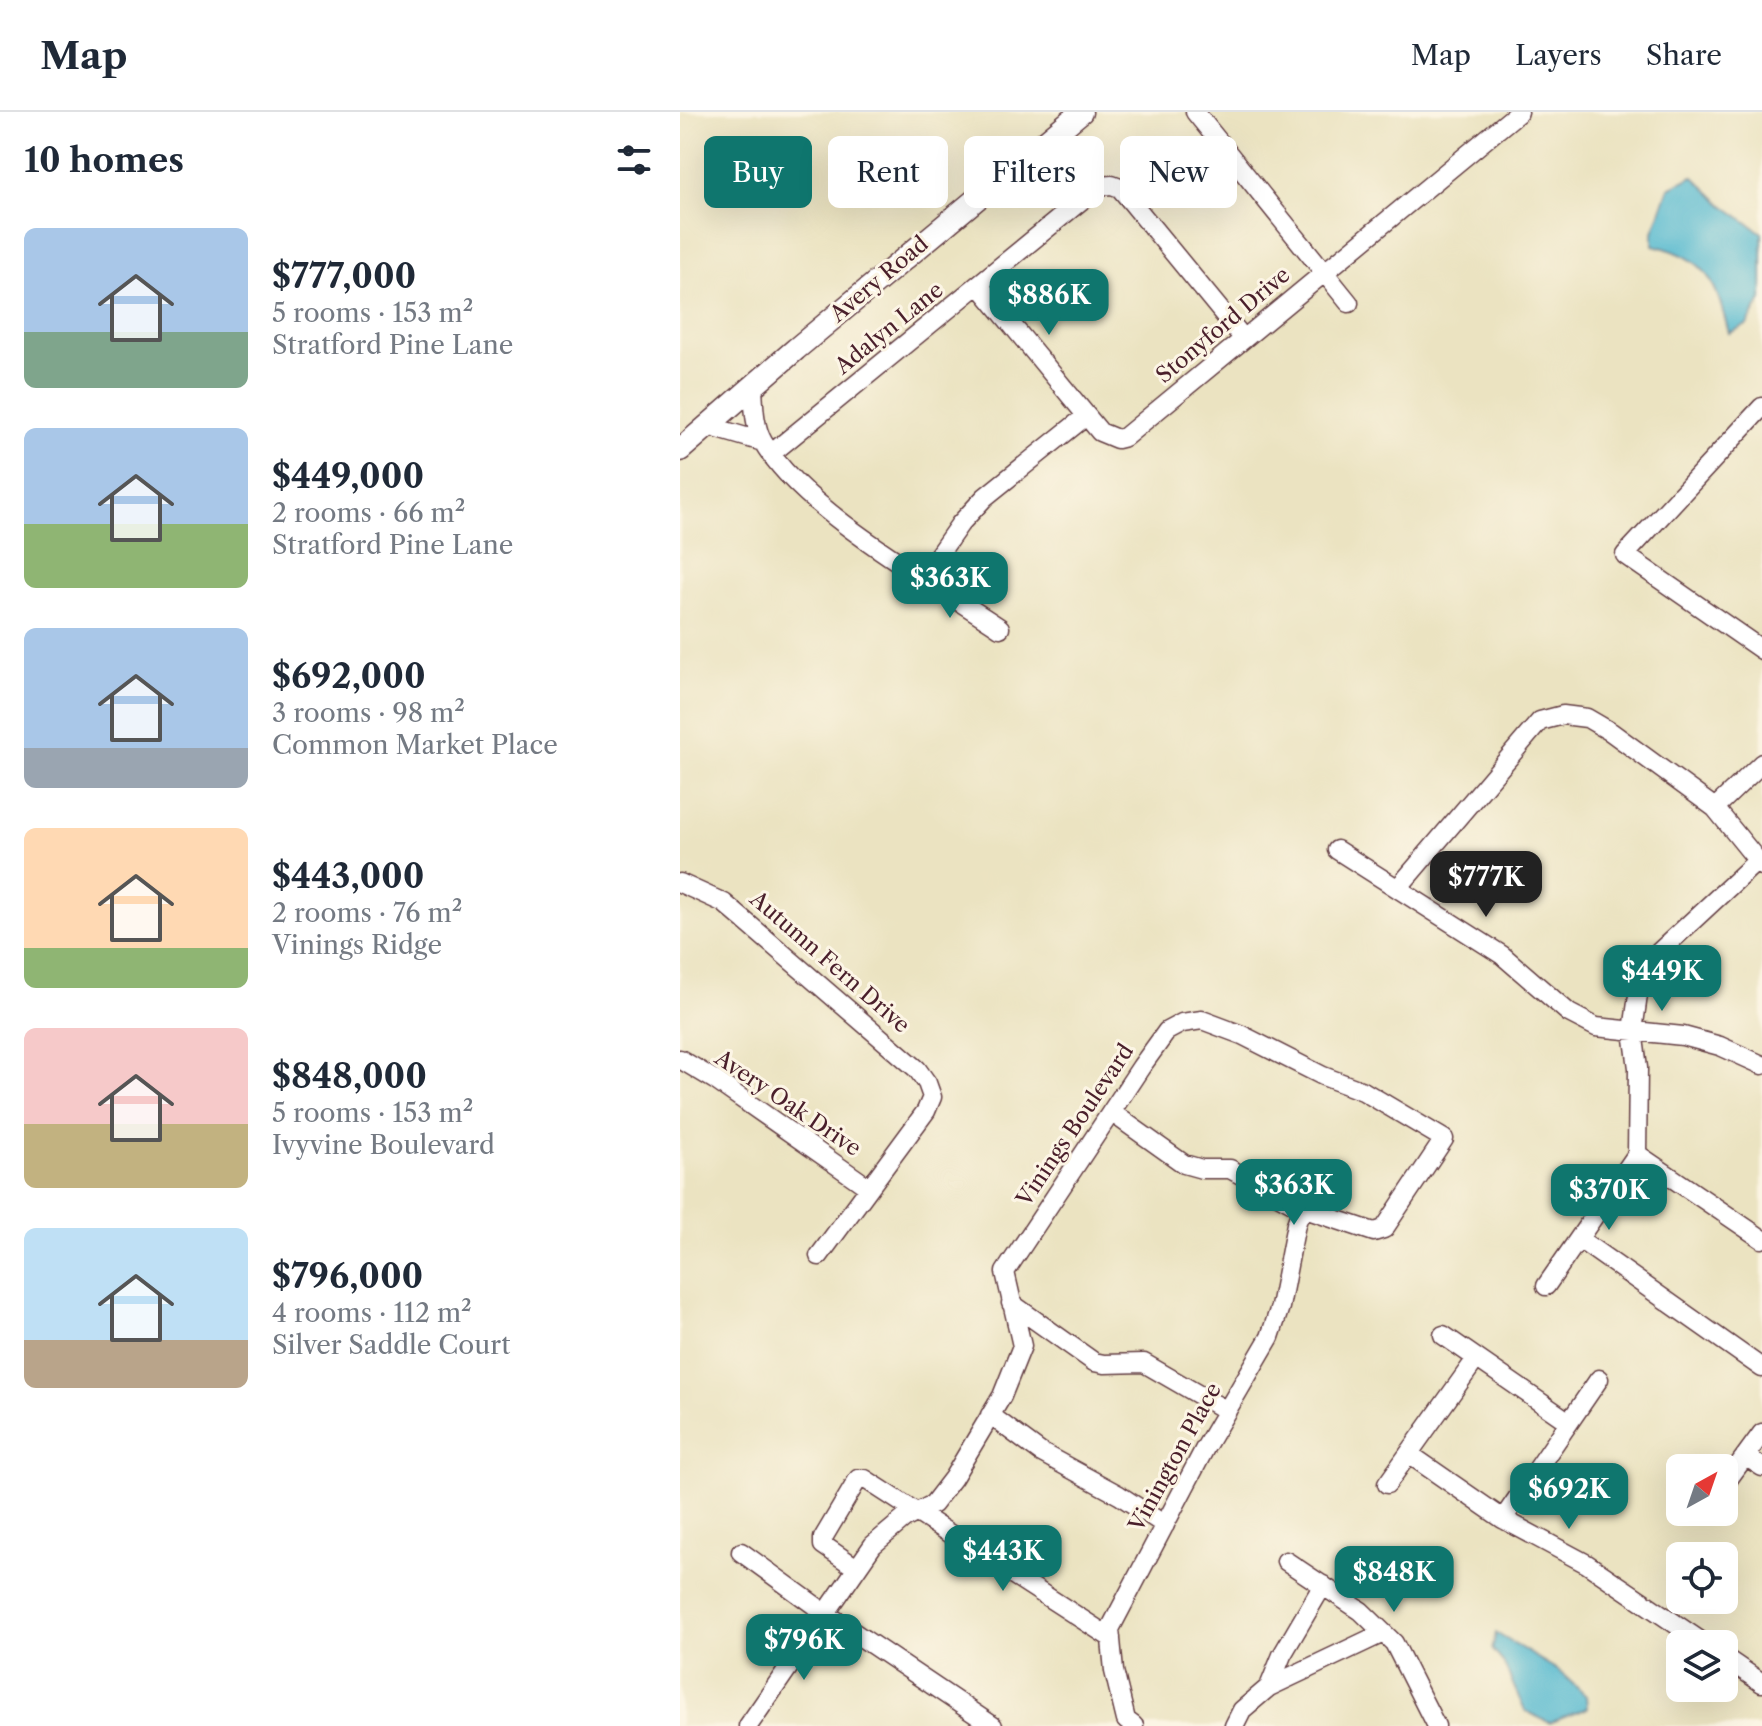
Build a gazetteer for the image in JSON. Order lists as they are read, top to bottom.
{
  "streets": {
    "main road": ["Avery Road"],
    "street": [
      "Stonyford Drive",
      "Adalyn Lane",
      "Autumn Fern Drive",
      "Avery Oak Drive",
      "Vinings Boulevard",
      "Vinington Place"
    ]
  },
  "crossings": [
    ["Stonyford Drive", "Adalyn Lane"],
    ["Autumn Fern Drive", "Avery Oak Drive"],
    ["Vinings Boulevard", "Vinington Place"]
  ],
  "north": "top right",
  "page": {
    "header": "Map",
    "nav": ["Map", "Layers", "Share"],
    "heading": "10 homes",
    "chip": [
      "Buy",
      "Rent",
      "Filters",
      "New"
    ],
    "list": [
      {
        "name": "$777,000",
        "note": "5 rooms · 153 m² · Stratford Pine Lane"
      },
      {
        "name": "$449,000",
        "note": "2 rooms · 66 m² · Stratford Pine Lane"
      },
      {
        "name": "$692,000",
        "note": "3 rooms · 98 m² · Common Market Place"
      },
      {
        "name": "$443,000",
        "note": "2 rooms · 76 m² · Vinings Ridge"
      },
      {
        "name": "$848,000",
        "note": "5 rooms · 153 m² · Ivyvine Boulevard"
      },
      {
        "name": "$796,000",
        "note": "4 rooms · 112 m² · Silver Saddle Court"
      }
    ],
    "price": [
      "$886K",
      "$363K",
      "$777K",
      "$449K",
      "$363K",
      "$370K",
      "$692K",
      "$443K",
      "$848K",
      "$796K"
    ]
  }
}
